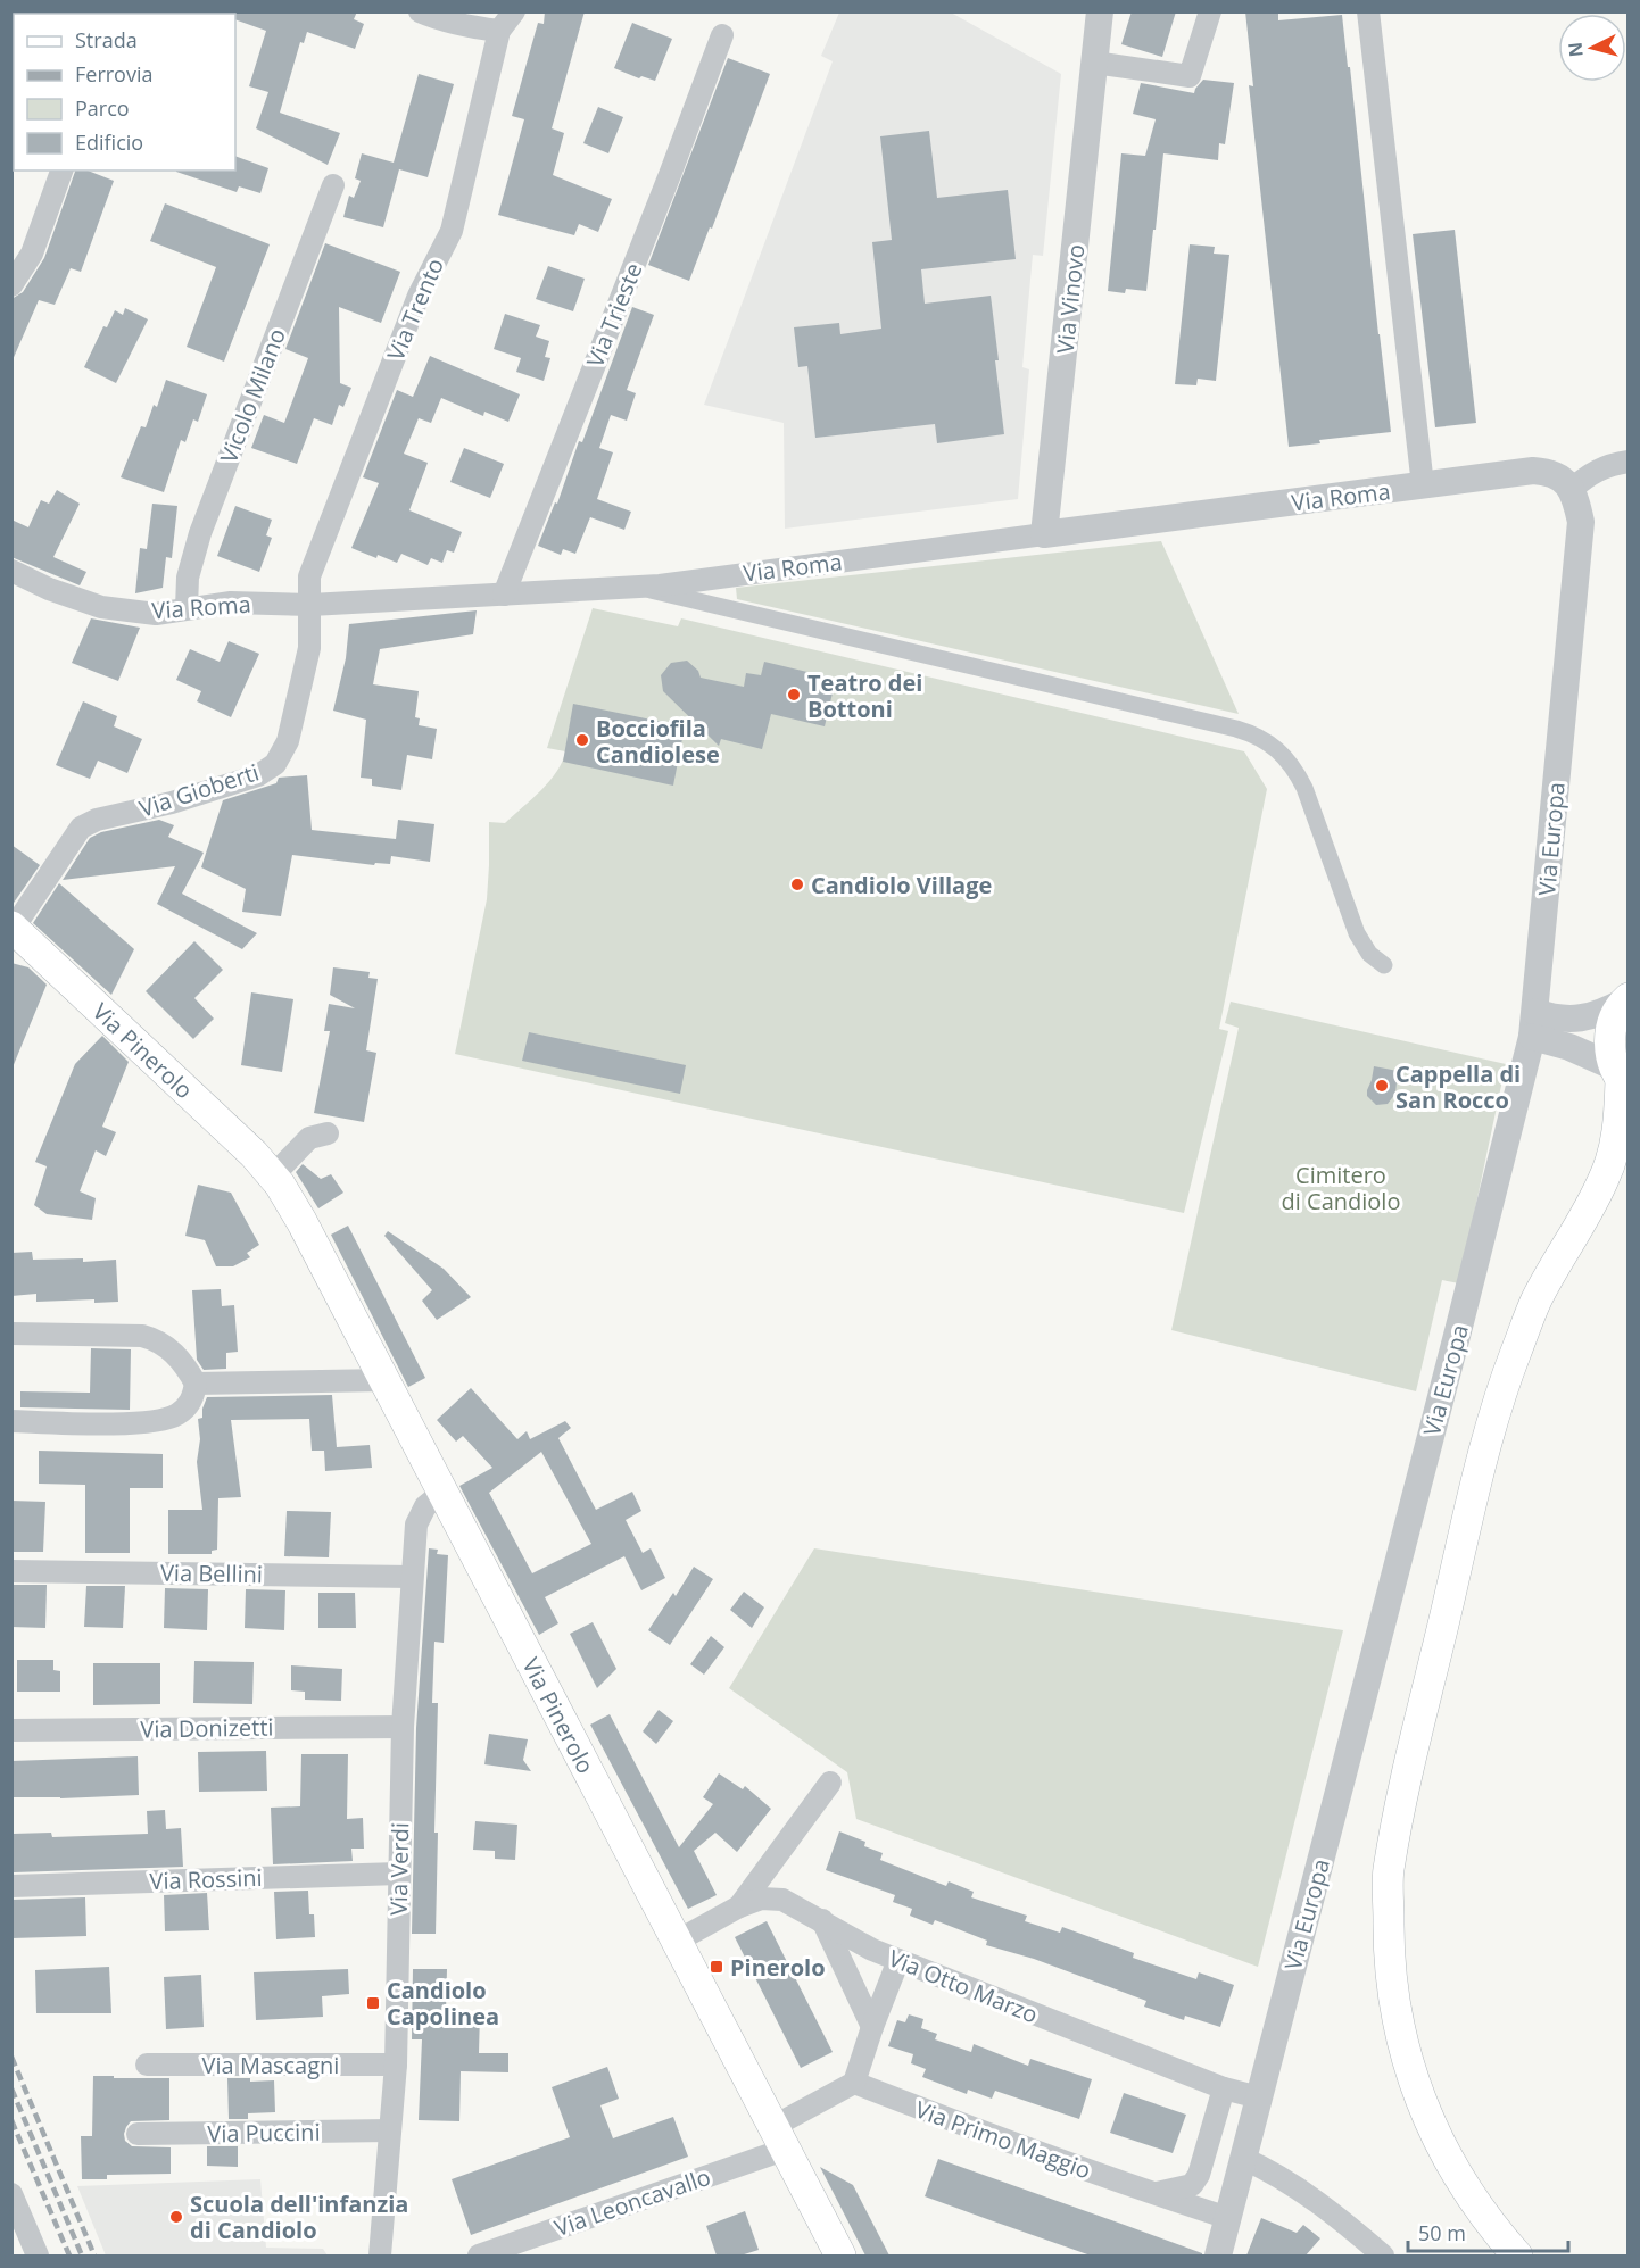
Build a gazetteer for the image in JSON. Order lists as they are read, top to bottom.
{
  "streets": {
    "main road": ["Via Pinerolo"],
    "street": [
      "Via Vinovo",
      "Via Trento",
      "Via Trieste",
      "Vicolo Milano",
      "Via Roma",
      "Via Gioberti",
      "Via Europa",
      "Via Bellini",
      "Via Donizetti",
      "Via Verdi",
      "Via Rossini",
      "Via Otto Marzo",
      "Via Mascagni",
      "Via Puccini",
      "Via Primo Maggio",
      "Via Leoncavallo"
    ]
  },
  "crossings": [
    ["Via Vinovo", "Via Roma"],
    ["Via Trento", "Via Roma"],
    ["Via Trento", "Via Gioberti"],
    ["Via Trieste", "Via Roma"],
    ["Vicolo Milano", "Via Roma"],
    ["Via Roma", "Via Gioberti"],
    ["Via Roma", "Via Europa"],
    ["Via Gioberti", "Via Pinerolo"],
    ["Via Europa", "Via Otto Marzo"],
    ["Via Europa", "Via Primo Maggio"],
    ["Via Pinerolo", "Via Verdi"],
    ["Via Pinerolo", "Via Otto Marzo"],
    ["Via Pinerolo", "Via Leoncavallo"],
    ["Via Bellini", "Via Verdi"],
    ["Via Donizetti", "Via Verdi"],
    ["Via Verdi", "Via Rossini"],
    ["Via Verdi", "Via Mascagni"],
    ["Via Verdi", "Via Puccini"]
  ],
  "parks": ["Cimitero di Candiolo"],
  "places": {
    "other": [
      "Teatro dei Bottoni",
      "Bocciofila Candiolese",
      "Candiolo Village",
      "Cappella di San Rocco",
      "Scuola dell'infanzia di Candiolo"
    ],
    "transit": ["Pinerolo", "Candiolo Capolinea"]
  },
  "legend": [
    "Strada",
    "Ferrovia",
    "Parco",
    "Edificio"
  ],
  "scale_bar": "50 m",
  "north": "left"
}
